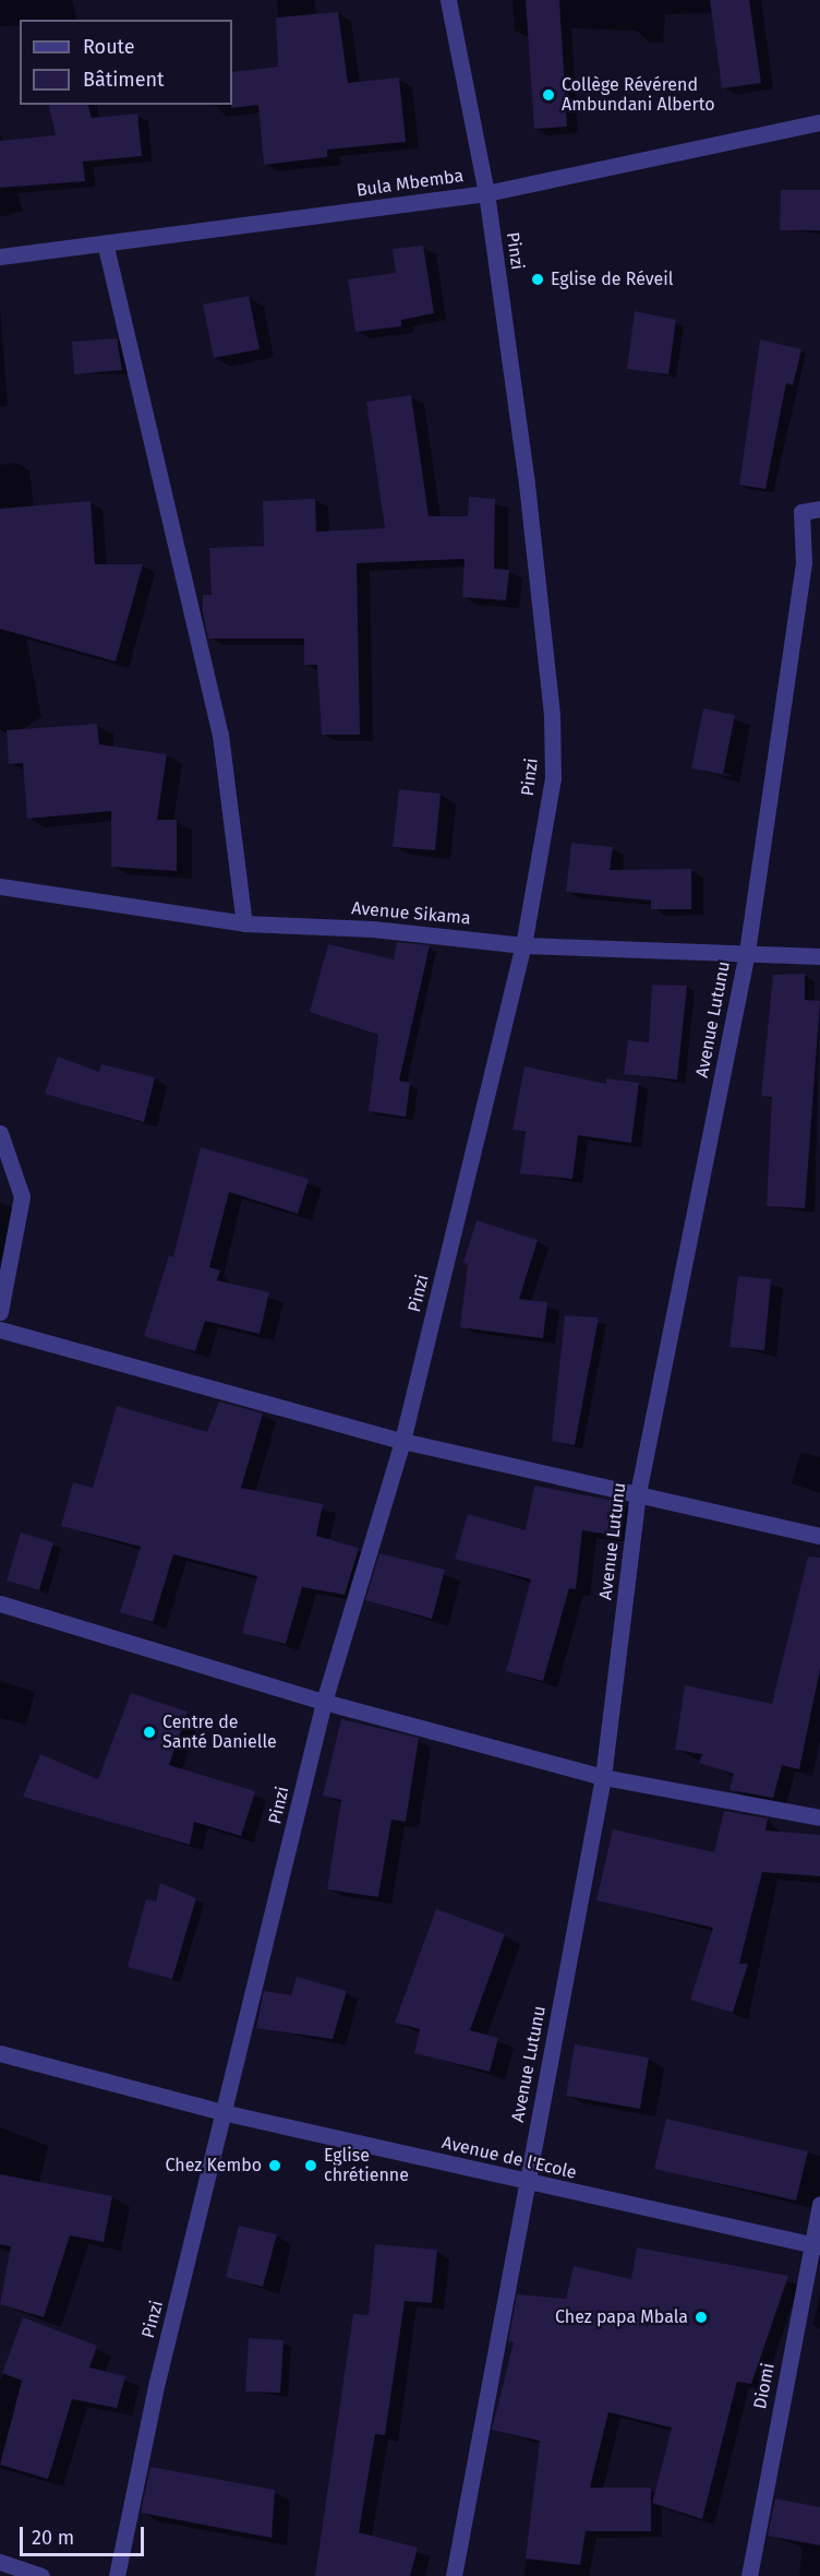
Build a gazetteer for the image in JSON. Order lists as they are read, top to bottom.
{
  "streets": {
    "street": [
      "Bula Mbemba",
      "Pinzi",
      "Avenue Sikama",
      "Avenue Lutunu",
      "Avenue de l'Ecole",
      "Diomi"
    ]
  },
  "crossings": [
    ["Bula Mbemba", "Pinzi"],
    ["Pinzi", "Avenue Sikama"],
    ["Pinzi", "Avenue de l'Ecole"],
    ["Avenue Sikama", "Avenue Lutunu"],
    ["Avenue Lutunu", "Avenue de l'Ecole"],
    ["Avenue de l'Ecole", "Diomi"]
  ],
  "places": [
    "Collège Révérend Ambundani Alberto",
    "Eglise de Réveil",
    "Centre de Santé Danielle",
    "Chez Kembo",
    "Eglise chrétienne",
    "Chez papa Mbala"
  ],
  "legend": ["Route", "Bâtiment"],
  "scale_bar": "20 m"
}
